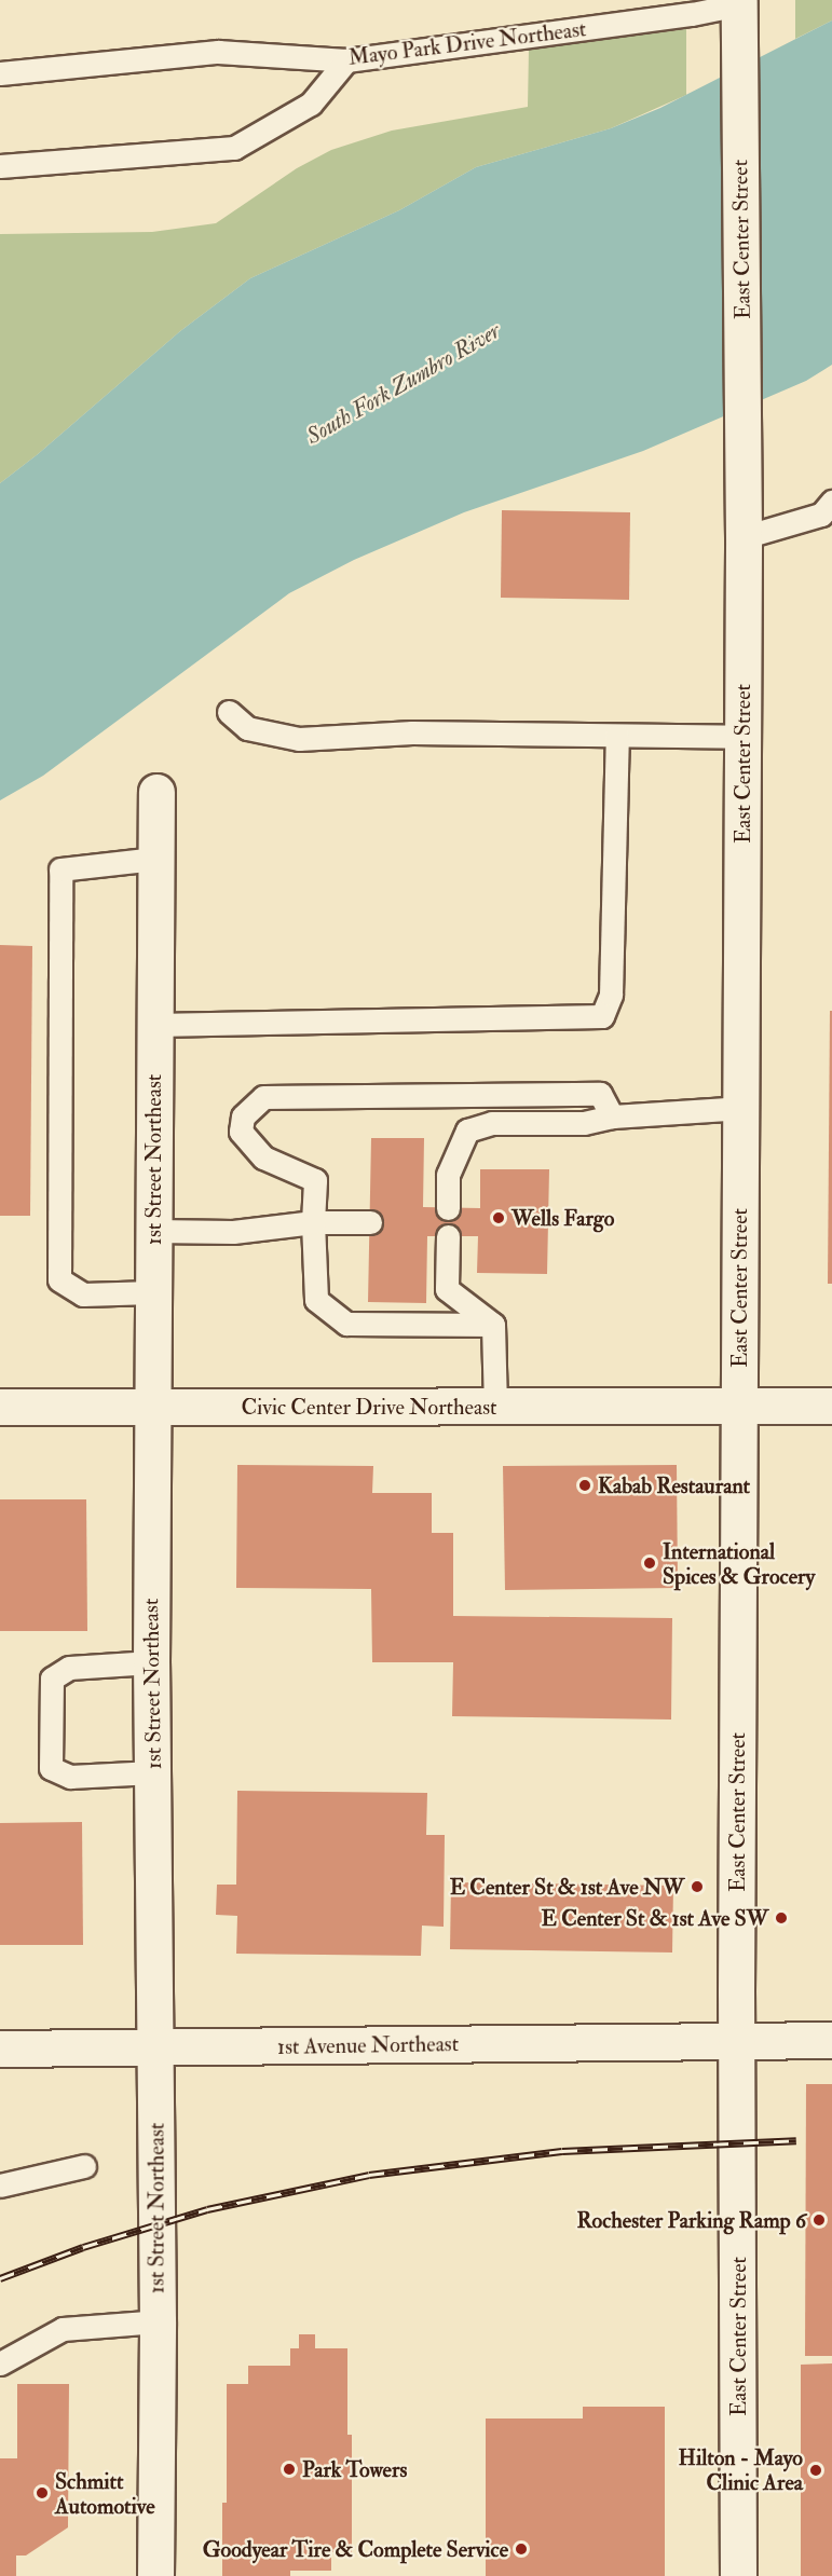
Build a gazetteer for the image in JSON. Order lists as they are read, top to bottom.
{
  "streets": {
    "street": [
      "East Center Street",
      "1st Street Northeast",
      "Civic Center Drive Northeast",
      "1st Avenue Northeast"
    ],
    "lane": ["Mayo Park Drive Northeast"]
  },
  "crossings": [
    ["Mayo Park Drive Northeast", "East Center Street"],
    ["East Center Street", "Civic Center Drive Northeast"],
    ["East Center Street", "1st Avenue Northeast"],
    ["1st Street Northeast", "Civic Center Drive Northeast"],
    ["1st Street Northeast", "1st Avenue Northeast"]
  ],
  "water": ["South Fork Zumbro River"],
  "places": [
    "Wells Fargo",
    "Kabab Restaurant",
    "International Spices & Grocery",
    "E Center St & 1st Ave NW",
    "E Center St & 1st Ave SW",
    "Rochester Parking Ramp 6",
    "Park Towers",
    "Hilton - Mayo Clinic Area",
    "Schmitt Automotive",
    "Goodyear Tire & Complete Service"
  ]
}
